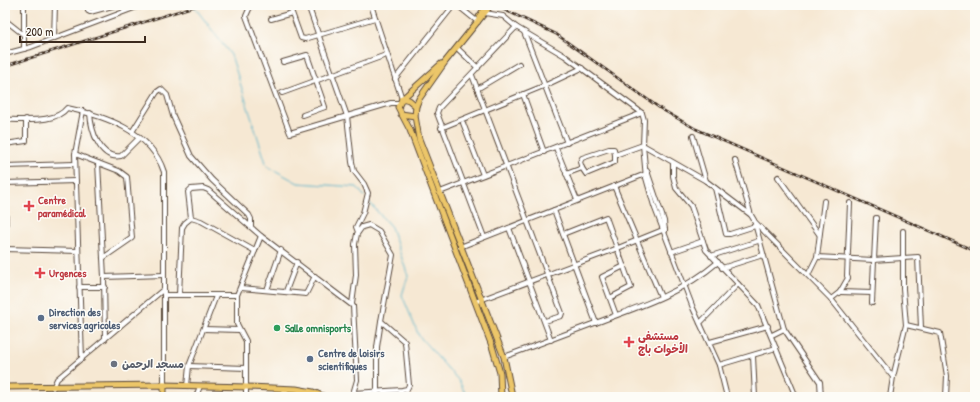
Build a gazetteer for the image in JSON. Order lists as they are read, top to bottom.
{
  "places": {
    "health": ["Centre paramédical", "Urgences", "مستشفى الأخوات باج"],
    "other": [
      "Direction des services agricoles",
      "Salle omnisports",
      "Centre de loisirs scientifiques",
      "مسجد الرحمن"
    ]
  },
  "scale_bar": "200 m"
}
